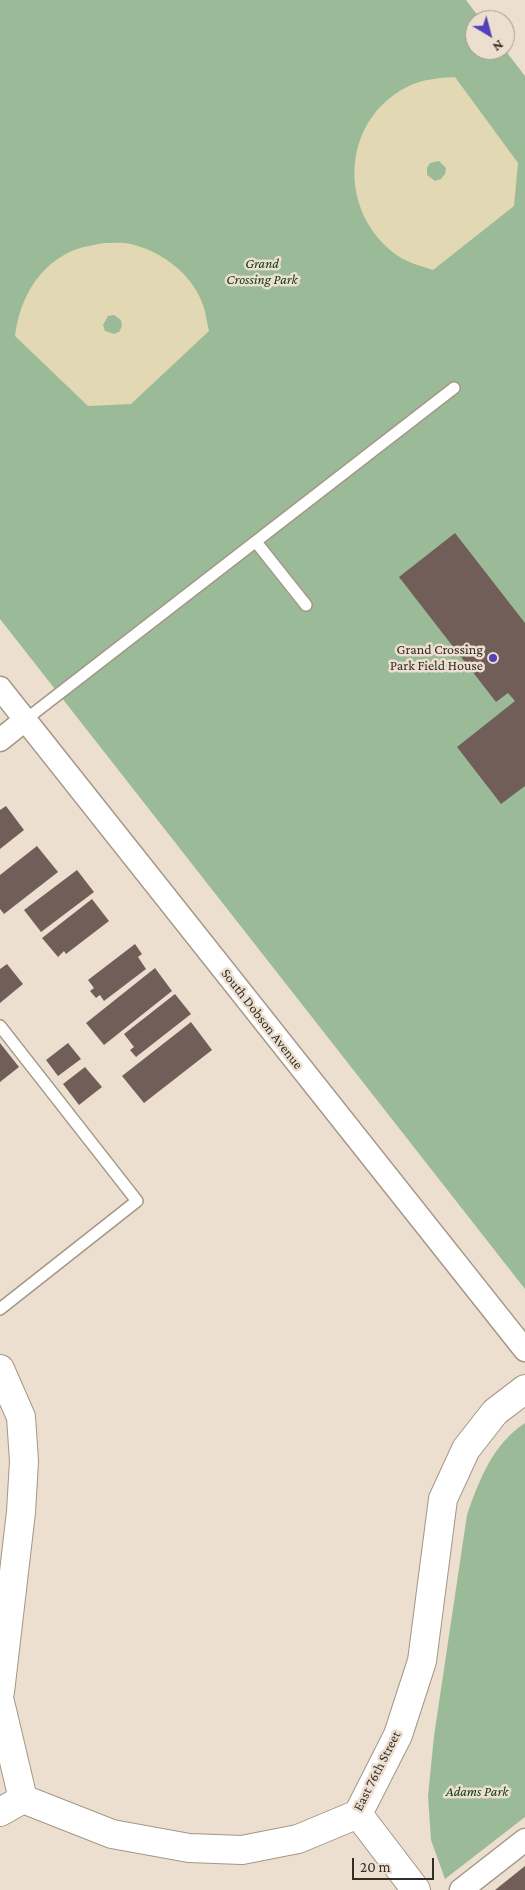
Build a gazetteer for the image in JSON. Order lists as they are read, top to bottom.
{
  "streets": {
    "street": ["South Dobson Avenue", "East 76th Street"]
  },
  "parks": ["Grand Crossing Park", "Adams Park"],
  "places": ["Grand Crossing Park Field House"],
  "scale_bar": "20 m",
  "north": "bottom right"
}
